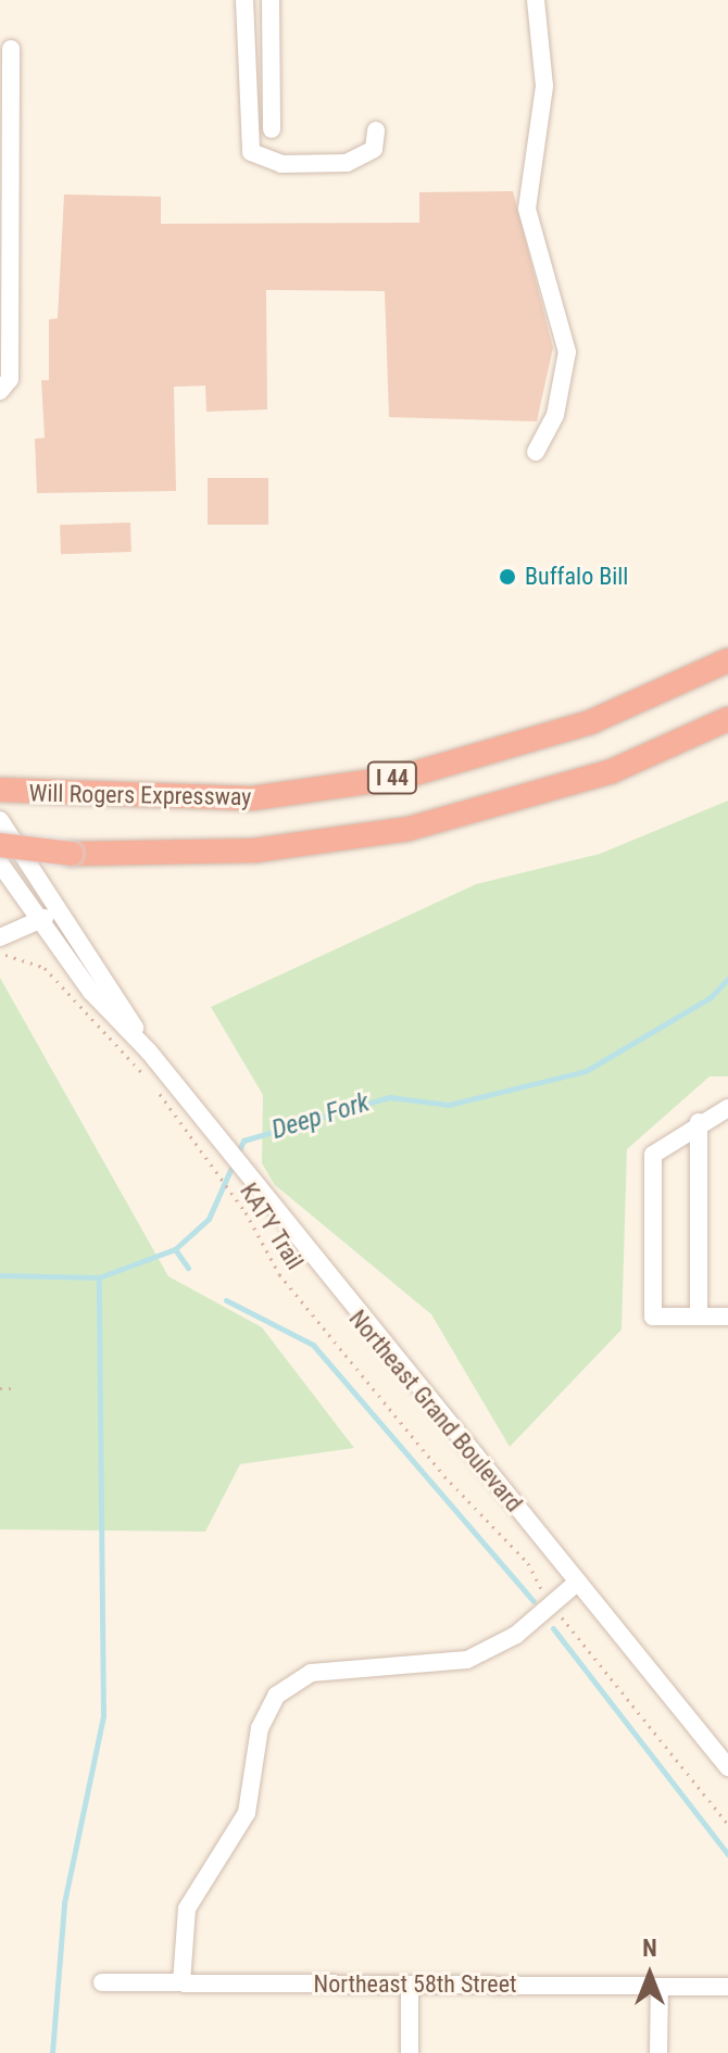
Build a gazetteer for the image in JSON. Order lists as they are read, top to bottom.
{
  "streets": {
    "highway": ["I 44", "Will Rogers Expressway"],
    "street": ["Northeast Grand Boulevard", "Northeast 58th Street"],
    "path": ["KATY Trail"]
  },
  "water": ["Deep Fork"],
  "places": ["Buffalo Bill"],
  "north": "top"
}
